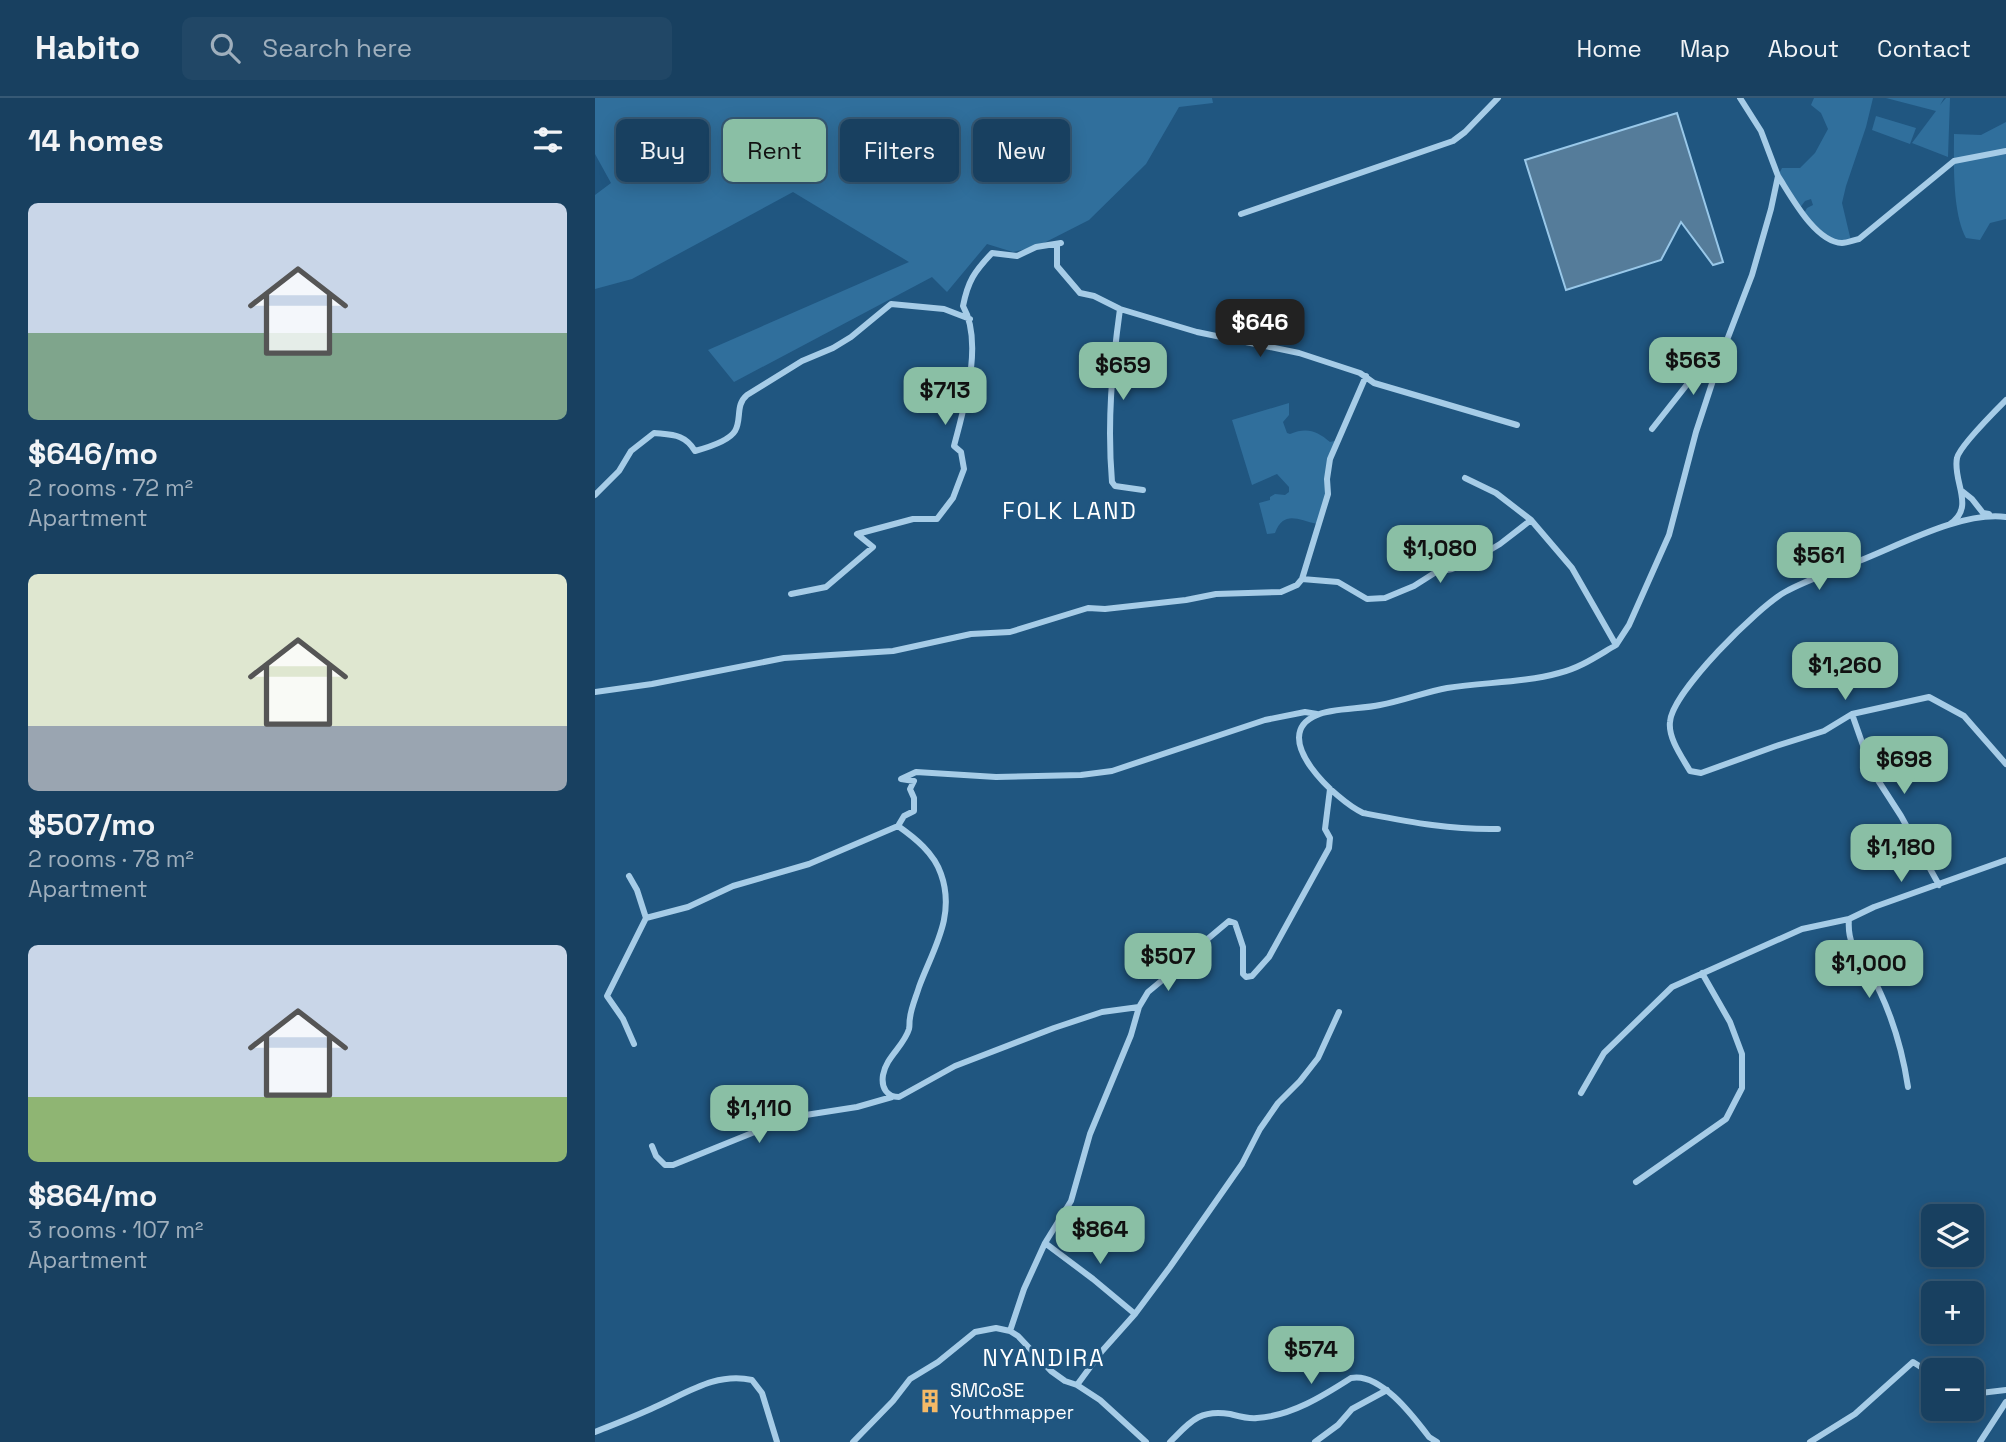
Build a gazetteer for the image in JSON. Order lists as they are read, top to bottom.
{
  "districts": ["FOLK LAND", "NYANDIRA"],
  "places": {
    "building": ["SMCoSE Youthmapper"]
  },
  "page": {
    "header": "Habito",
    "search": "Search here",
    "nav": [
      "Home",
      "Map",
      "About",
      "Contact"
    ],
    "heading": "14 homes",
    "chip": [
      "Buy",
      "Rent",
      "Filters",
      "New"
    ],
    "list": [
      {
        "name": "$646/mo",
        "note": "2 rooms · 72 m² · Apartment"
      },
      {
        "name": "$507/mo",
        "note": "2 rooms · 78 m² · Apartment"
      },
      {
        "name": "$864/mo",
        "note": "3 rooms · 107 m² · Apartment"
      }
    ],
    "price": [
      "$646",
      "$563",
      "$659",
      "$713",
      "$1,080",
      "$561",
      "$1,260",
      "$698",
      "$1,180",
      "$507",
      "$1,000",
      "$1,110",
      "$864",
      "$574"
    ],
    "map_buttons": ["+", "−"]
  }
}
